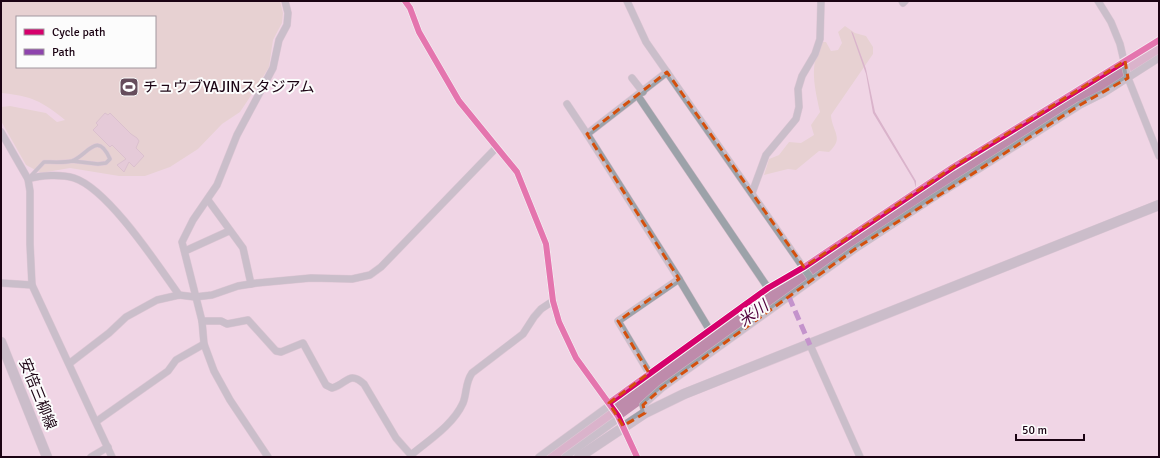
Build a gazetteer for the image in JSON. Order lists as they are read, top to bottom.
{
  "streets": {
    "street": ["安倍三柳線"]
  },
  "water": ["米川"],
  "places": {
    "sports": ["チュウブYAJINスタジアム"]
  },
  "legend": ["Cycle path", "Path"],
  "scale_bar": "50 m"
}
